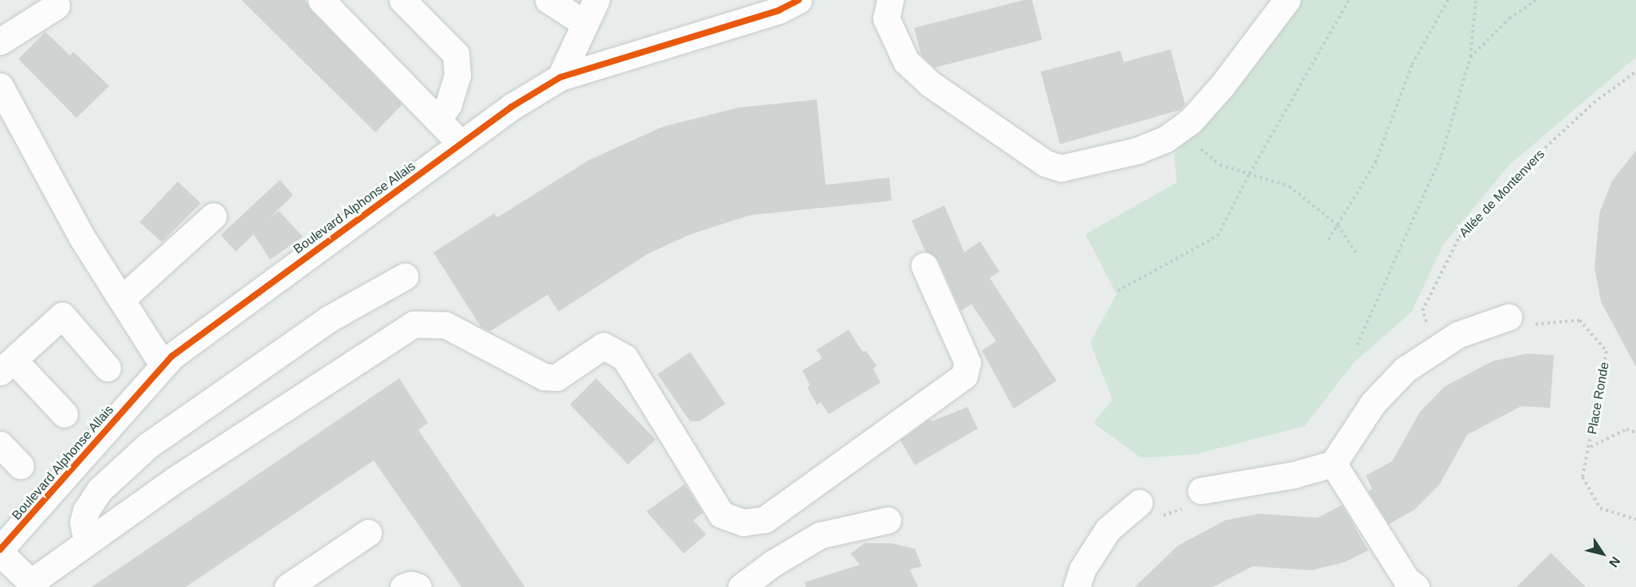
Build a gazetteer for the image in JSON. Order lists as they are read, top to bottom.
{
  "streets": {
    "street": ["Boulevard Alphonse Allais"],
    "path": ["Allée de Montenvers", "Place Ronde"]
  },
  "north": "bottom right"
}
